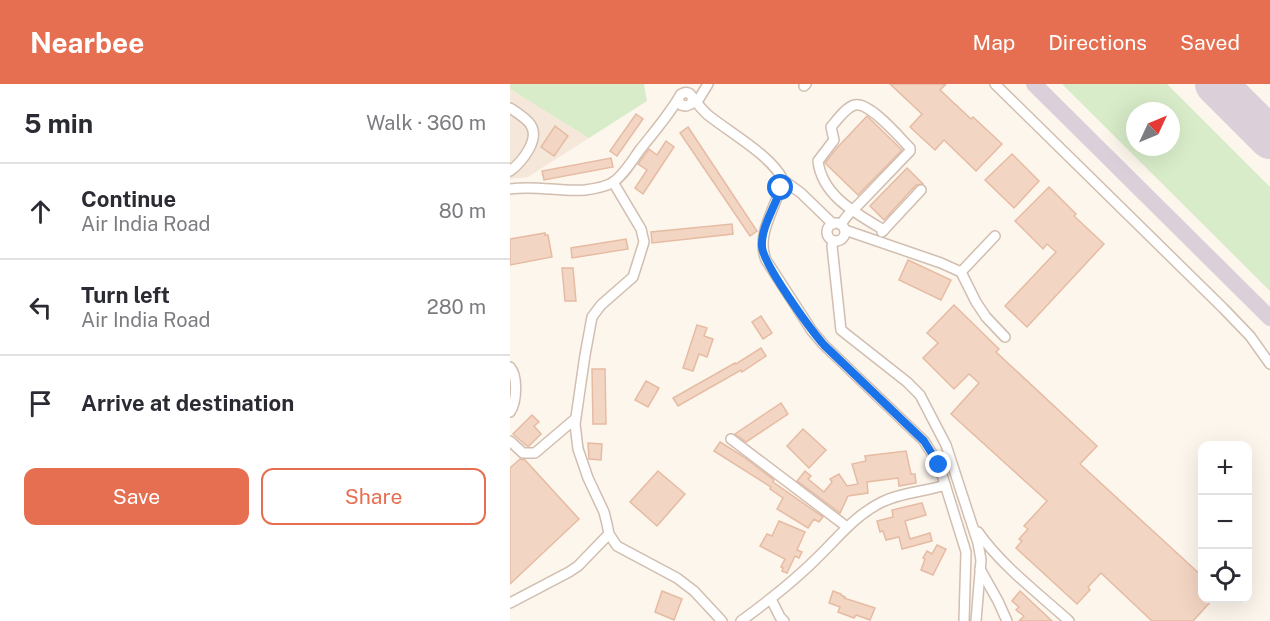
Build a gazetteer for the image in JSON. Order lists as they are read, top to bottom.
{
  "north": "top right",
  "page": {
    "header": "Nearbee",
    "nav": ["Map", "Directions", "Saved"],
    "heading": ["5 min", "Walk · 360 m"],
    "list": [
      ["Continue", "Air India Road", "80 m"],
      ["Turn left", "Air India Road", "280 m"],
      "Arrive at destination"
    ],
    "map_buttons": ["+", "−"],
    "buttons": ["Save", "Share"]
  }
}
